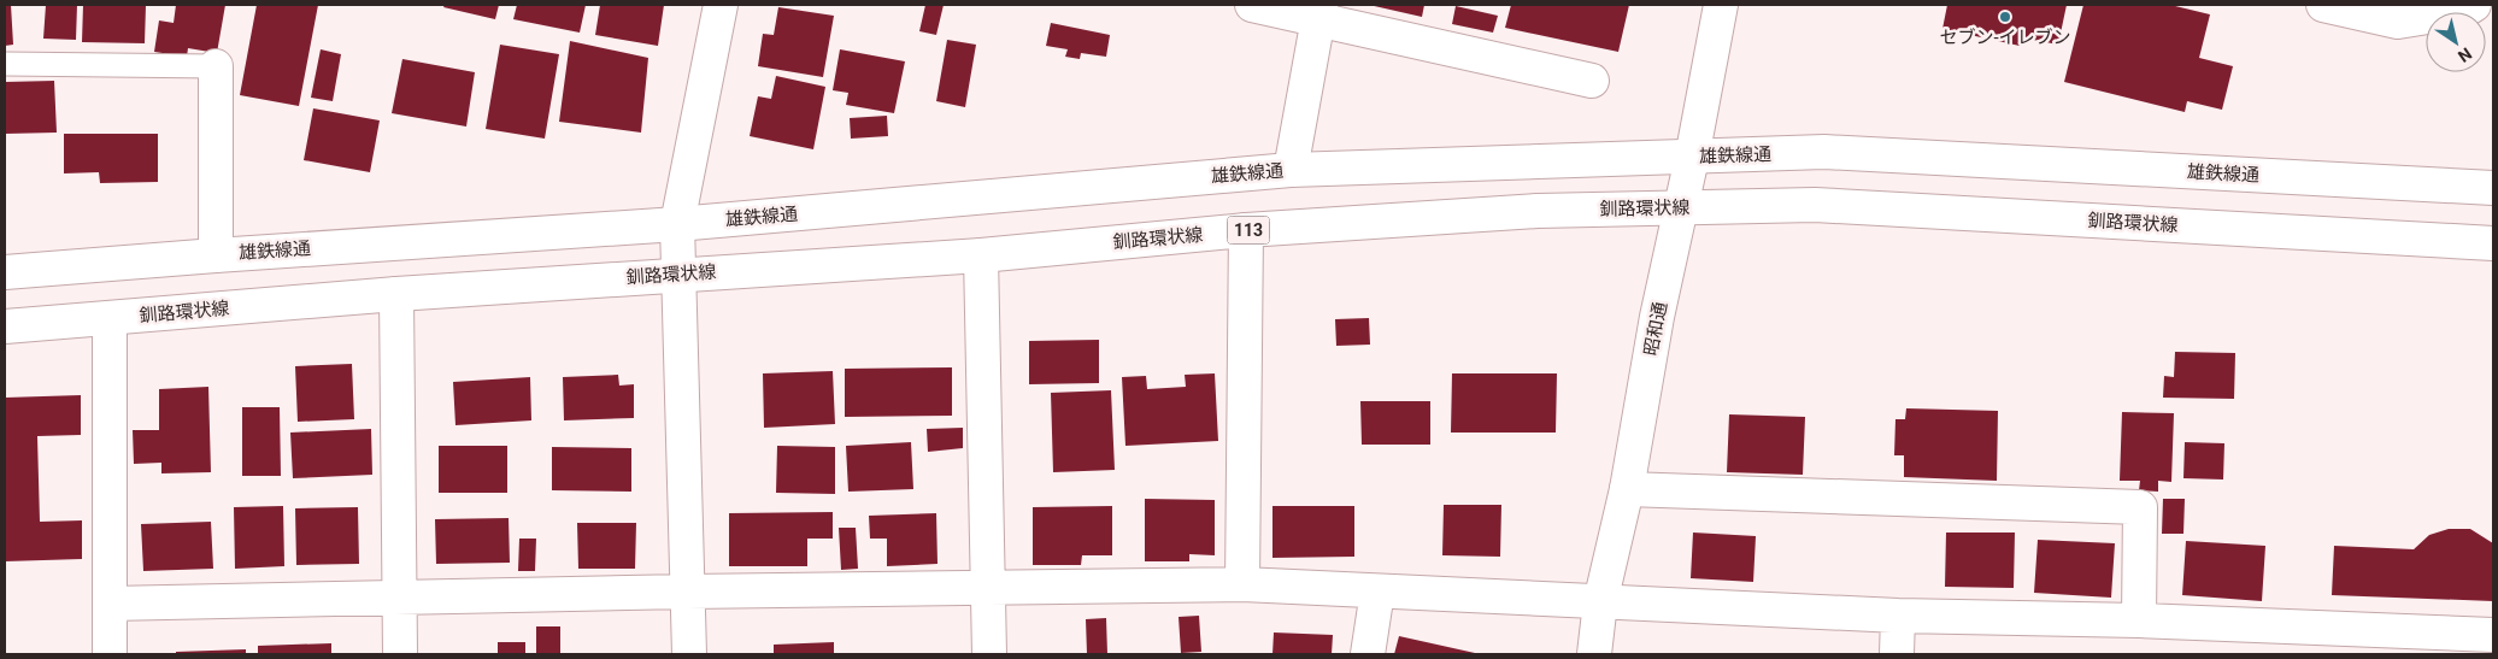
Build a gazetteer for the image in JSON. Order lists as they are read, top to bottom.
{
  "streets": {
    "street": [
      "雄鉄線通",
      "釧路環状線",
      "113",
      "昭和通"
    ]
  },
  "crossings": [
    ["雄鉄線通", "昭和通"],
    ["釧路環状線", "昭和通"]
  ],
  "places": ["セブン-イレブン"],
  "north": "bottom right"
}
